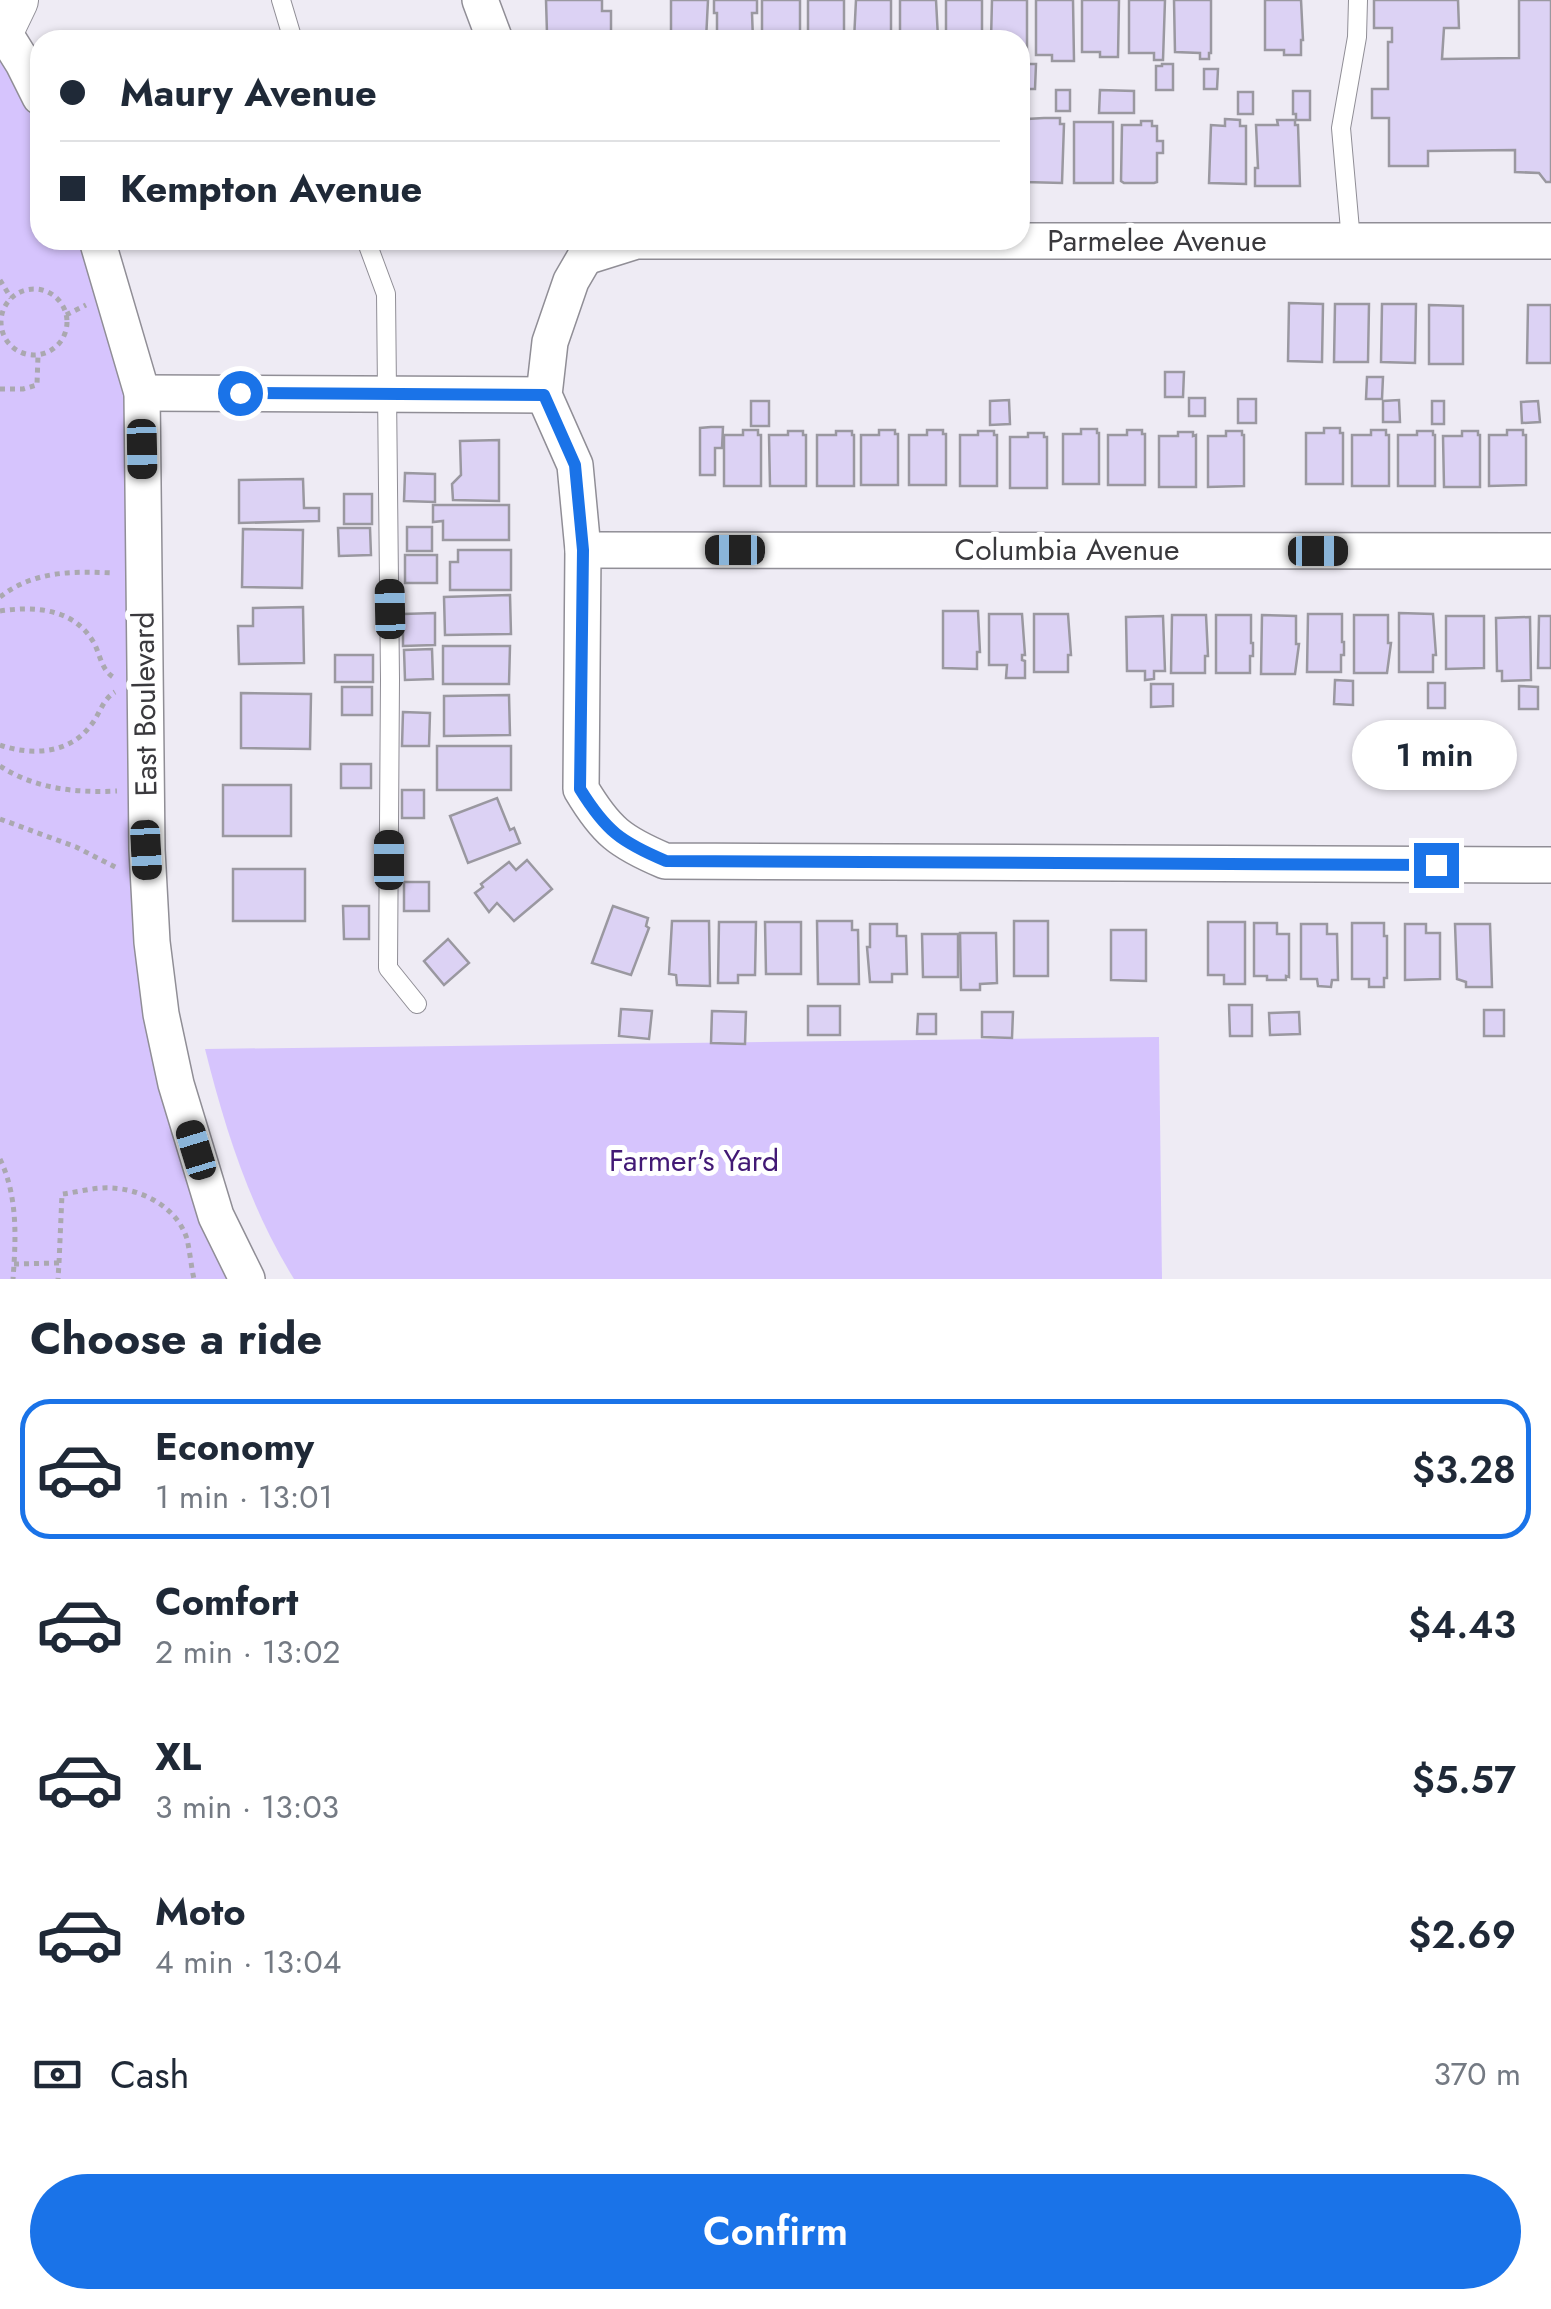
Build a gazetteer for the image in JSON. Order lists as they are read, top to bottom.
{
  "streets": {
    "street": ["Parmelee Avenue", "Columbia Avenue", "East Boulevard"]
  },
  "parks": ["Farmer's Yard"],
  "page": {
    "banner": ["Maury Avenue", "Kempton Avenue"],
    "bubble": "1 min",
    "heading": "Choose a ride",
    "list": [
      {
        "name": "Economy",
        "note": "1 min · 13:01",
        "value": "$3.28"
      },
      {
        "name": "Comfort",
        "note": "2 min · 13:02",
        "value": "$4.43"
      },
      {
        "name": "XL",
        "note": "3 min · 13:03",
        "value": "$5.57"
      },
      {
        "name": "Moto",
        "note": "4 min · 13:04",
        "value": "$2.69"
      }
    ],
    "pay": ["Cash", "370 m"],
    "buttons": "Confirm"
  }
}
